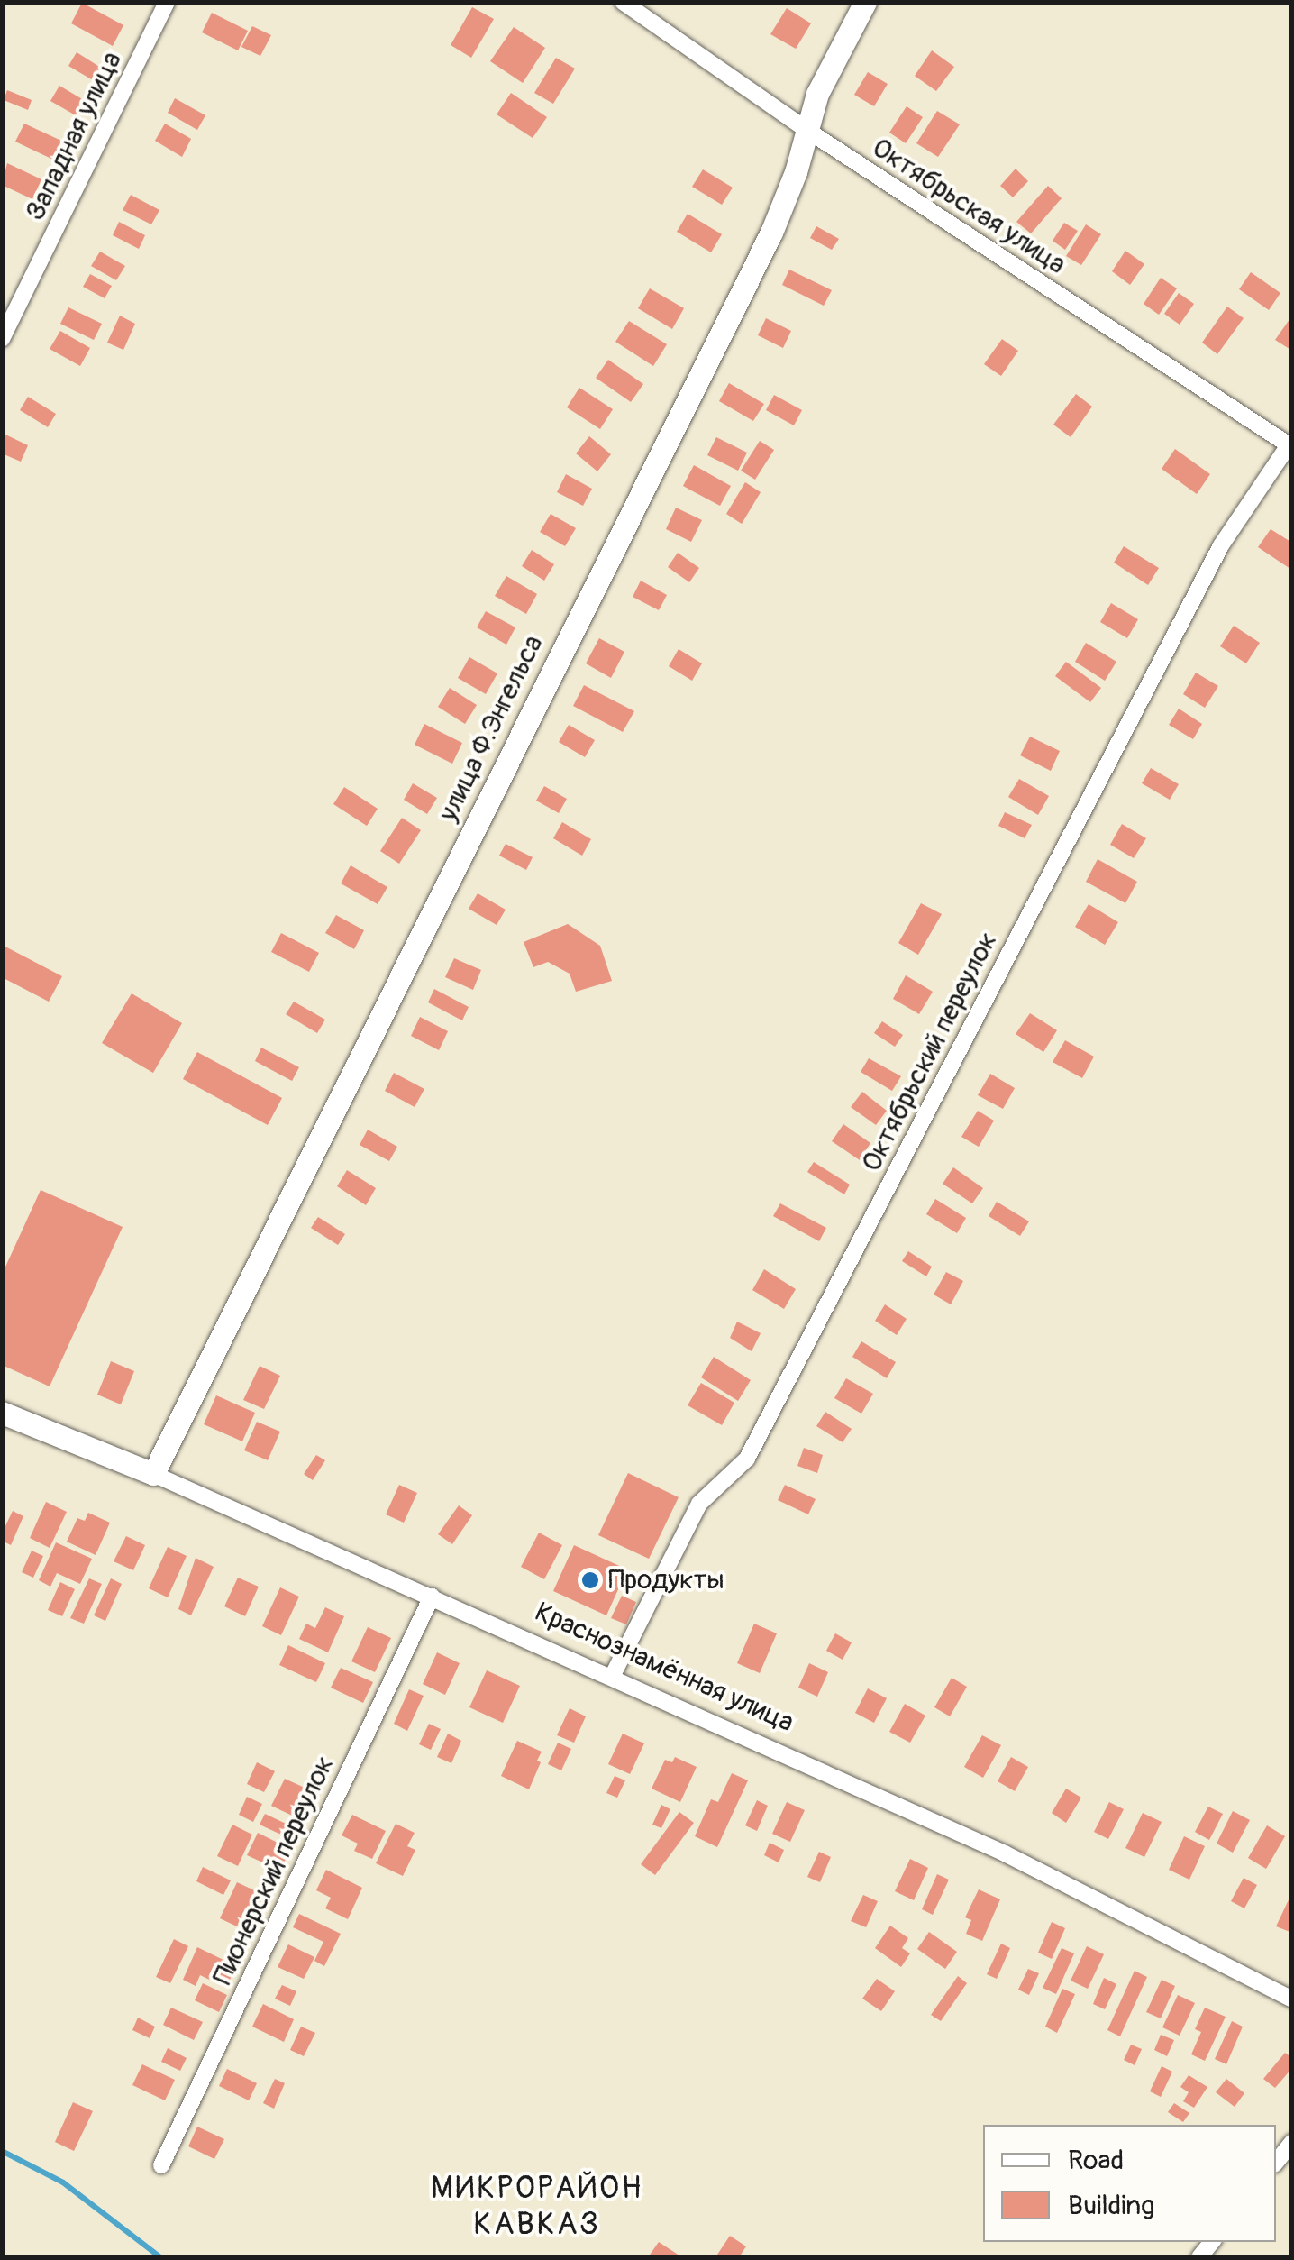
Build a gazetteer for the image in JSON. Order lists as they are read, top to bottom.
{
  "streets": {
    "main road": ["улица Ф.Энгельса", "Краснознамённая улица"],
    "street": [
      "Западная улица",
      "Октябрьская улица",
      "Октябрьский переулок",
      "Пионерский переулок"
    ]
  },
  "crossings": [
    ["Октябрьская улица", "улица Ф.Энгельса"],
    ["Октябрьская улица", "Октябрьский переулок"],
    ["улица Ф.Энгельса", "Краснознамённая улица"],
    ["Октябрьский переулок", "Краснознамённая улица"],
    ["Краснознамённая улица", "Пионерский переулок"]
  ],
  "districts": ["МИКРОРАЙОН КАВКАЗ"],
  "places": ["Продукты"],
  "legend": ["Road", "Building"]
}
